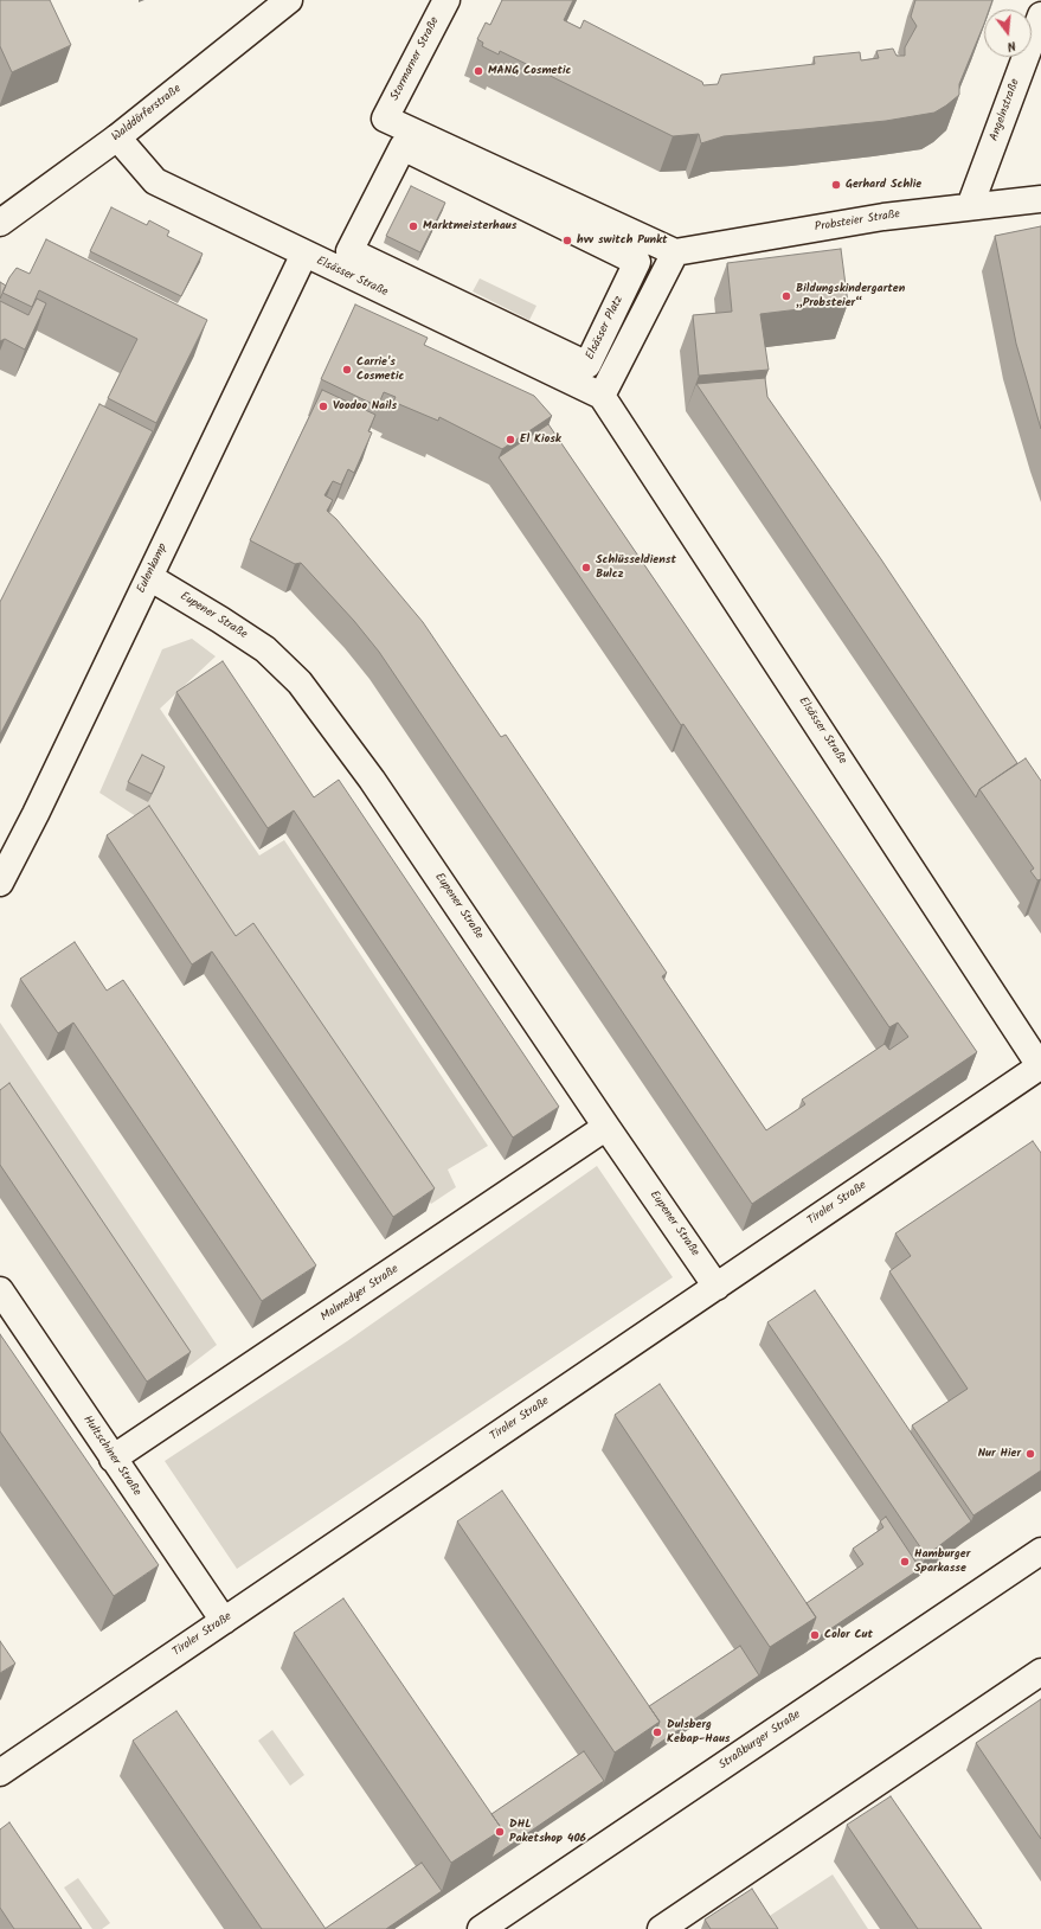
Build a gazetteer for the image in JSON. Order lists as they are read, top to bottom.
{
  "streets": {
    "street": [
      "Stormarner Straße",
      "Angelnstraße",
      "Walddörferstraße",
      "Probsteier Straße",
      "Elsässer Straße",
      "Elsässer Platz",
      "Eulenkamp",
      "Eupener Straße",
      "Tiroler Straße",
      "Malmedyer Straße",
      "Hultschiner Straße",
      "Straßburger Straße"
    ]
  },
  "crossings": [
    ["Stormarner Straße", "Probsteier Straße"],
    ["Angelnstraße", "Probsteier Straße"],
    ["Walddörferstraße", "Elsässer Straße"],
    ["Elsässer Straße", "Eulenkamp"],
    ["Elsässer Straße", "Tiroler Straße"],
    ["Eulenkamp", "Eupener Straße"],
    ["Eupener Straße", "Tiroler Straße"],
    ["Eupener Straße", "Malmedyer Straße"],
    ["Tiroler Straße", "Hultschiner Straße"],
    ["Malmedyer Straße", "Hultschiner Straße"]
  ],
  "places": [
    "MANG Cosmetic",
    "Gerhard Schlie",
    "Marktmeisterhaus",
    "hvv switch Punkt",
    "Bildungskindergarten „Probsteier“",
    "Carrie's Cosmetic",
    "Voodoo Nails",
    "El Kiosk",
    "Schlüsseldienst Bulcz",
    "Nur Hier",
    "Hamburger Sparkasse",
    "Color Cut",
    "Dulsberg Kebap-Haus",
    "DHL Paketshop 406"
  ],
  "north": "bottom"
}
